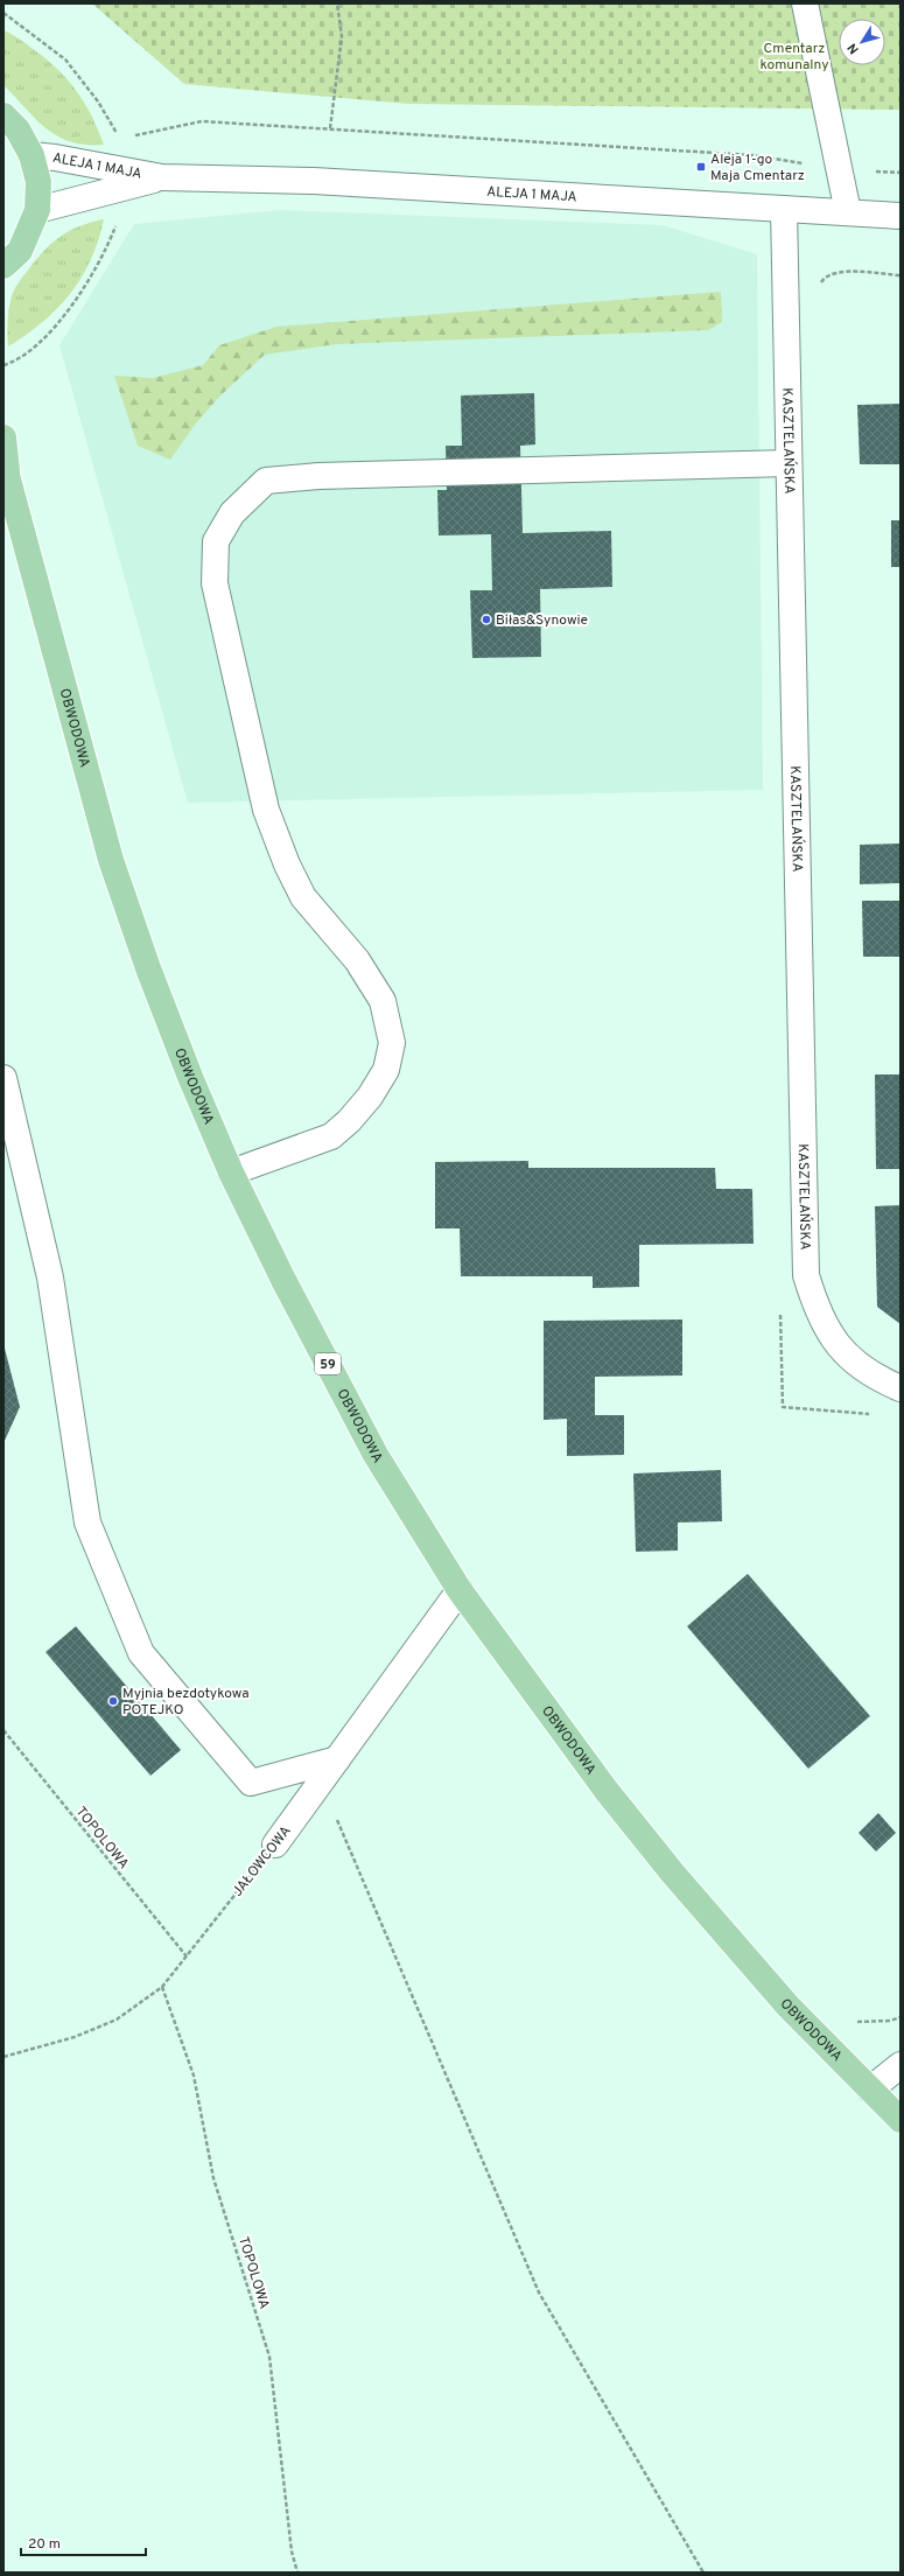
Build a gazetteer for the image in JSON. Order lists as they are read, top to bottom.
{
  "streets": {
    "main road": ["OBWODOWA", "59"],
    "street": ["ALEJA 1 MAJA", "KASZTELAŃSKA", "JAŁOWCOWA"],
    "path": ["TOPOLOWA"]
  },
  "crossings": [
    ["ALEJA 1 MAJA", "KASZTELAŃSKA"],
    ["OBWODOWA", "JAŁOWCOWA"],
    ["TOPOLOWA", "JAŁOWCOWA"]
  ],
  "parks": ["Cmentarz komunalny"],
  "places": {
    "transit": ["Aleja 1-go Maja Cmentarz"],
    "other": ["Biłas&Synowie", "Myjnia bezdotykowa POTEJKO"]
  },
  "scale_bar": "20 m",
  "north": "bottom left"
}
